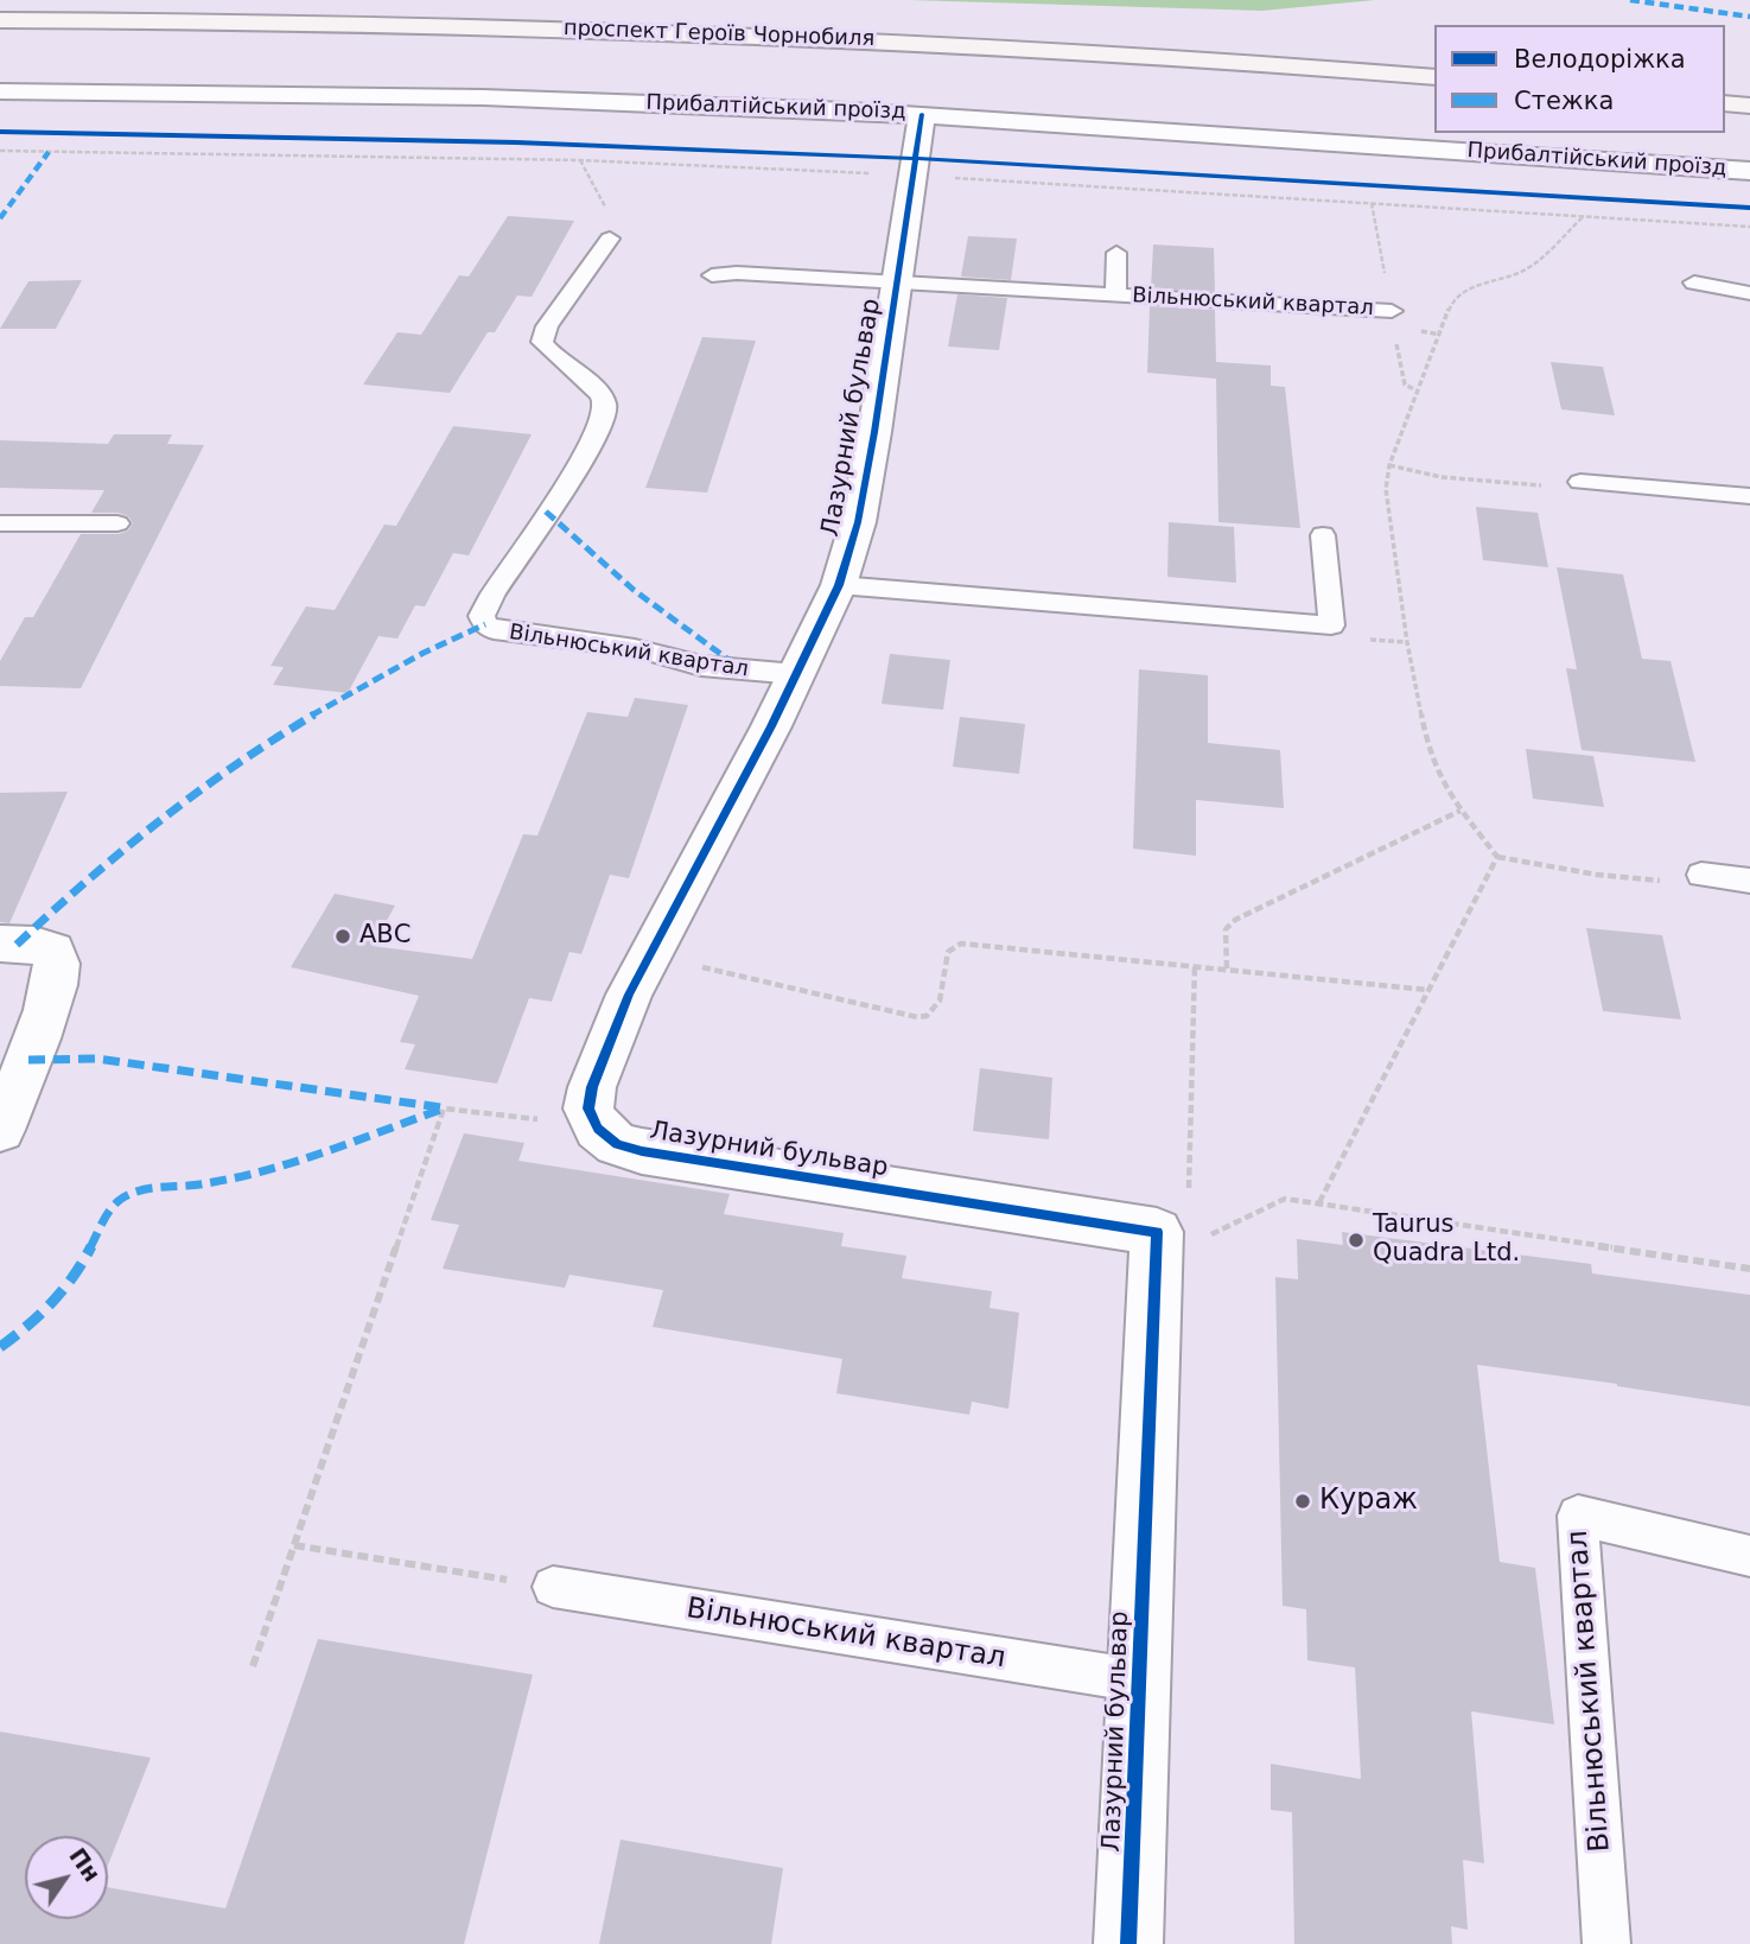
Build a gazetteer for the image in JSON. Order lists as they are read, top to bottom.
{
  "streets": {
    "street": ["проспект Героїв Чорнобиля", "Прибалтійський проїзд", "Лазурний бульвар"],
    "lane": ["Вільнюський квартал"]
  },
  "crossings": [
    ["Прибалтійський проїзд", "Лазурний бульвар"],
    ["Вільнюський квартал", "Лазурний бульвар"]
  ],
  "places": ["АВС", "Taurus Quadra Ltd.", "Кураж"],
  "legend": ["Велодоріжка", "Стежка"],
  "north": "top right"
}
